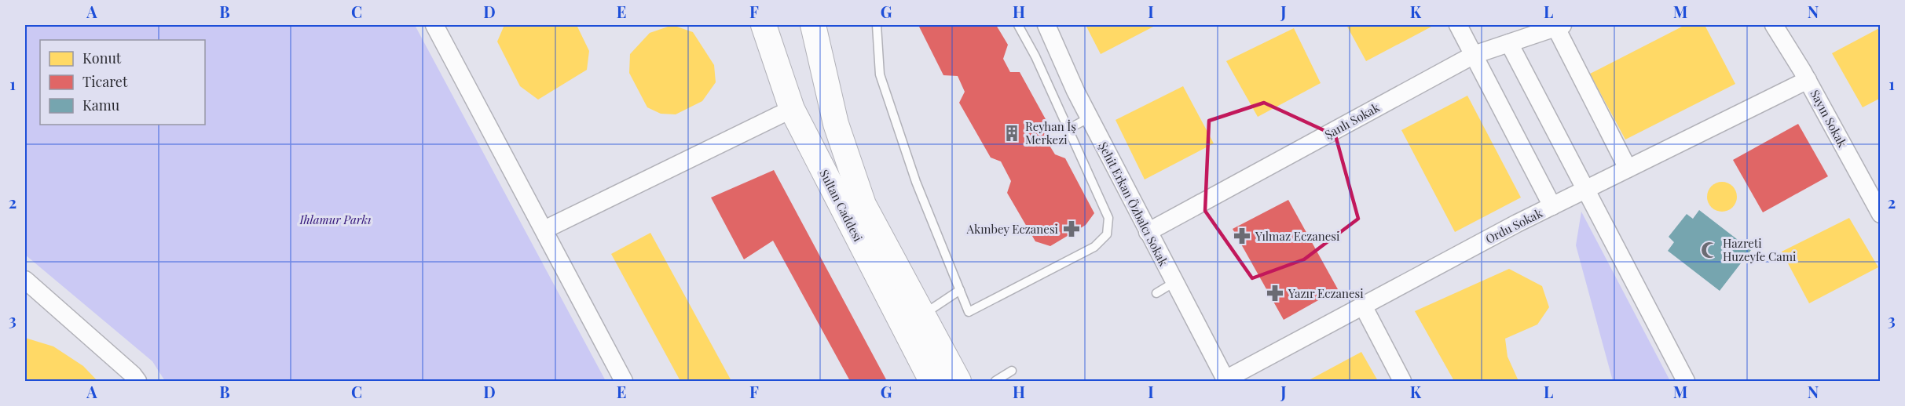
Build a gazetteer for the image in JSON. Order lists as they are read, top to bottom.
{
  "streets": {
    "street": [
      "Sayın Sokak",
      "Şanlı Sokak",
      "Şehit Erkan Özbalcı Sokak",
      "Sultan Caddesi",
      "Ordu Sokak"
    ]
  },
  "crossings": [
    ["Sayın Sokak", "Ordu Sokak"],
    ["Şanlı Sokak", "Şehit Erkan Özbalcı Sokak"],
    ["Şehit Erkan Özbalcı Sokak", "Ordu Sokak"]
  ],
  "parks": ["Ihlamur Parkı"],
  "places": {
    "building": ["Reyhan İş Merkezi"],
    "pharmacy": ["Akınbey Eczanesi", "Yılmaz Eczanesi", "Yazır Eczanesi"],
    "mosque": ["Hazreti Huzeyfe Cami"]
  },
  "legend": ["Konut", "Ticaret", "Kamu"],
  "grid": {
    "columns": [
      "A",
      "B",
      "C",
      "D",
      "E",
      "F",
      "G",
      "H",
      "I",
      "J",
      "K",
      "L",
      "M",
      "N"
    ],
    "rows": ["1", "2", "3"]
  }
}
